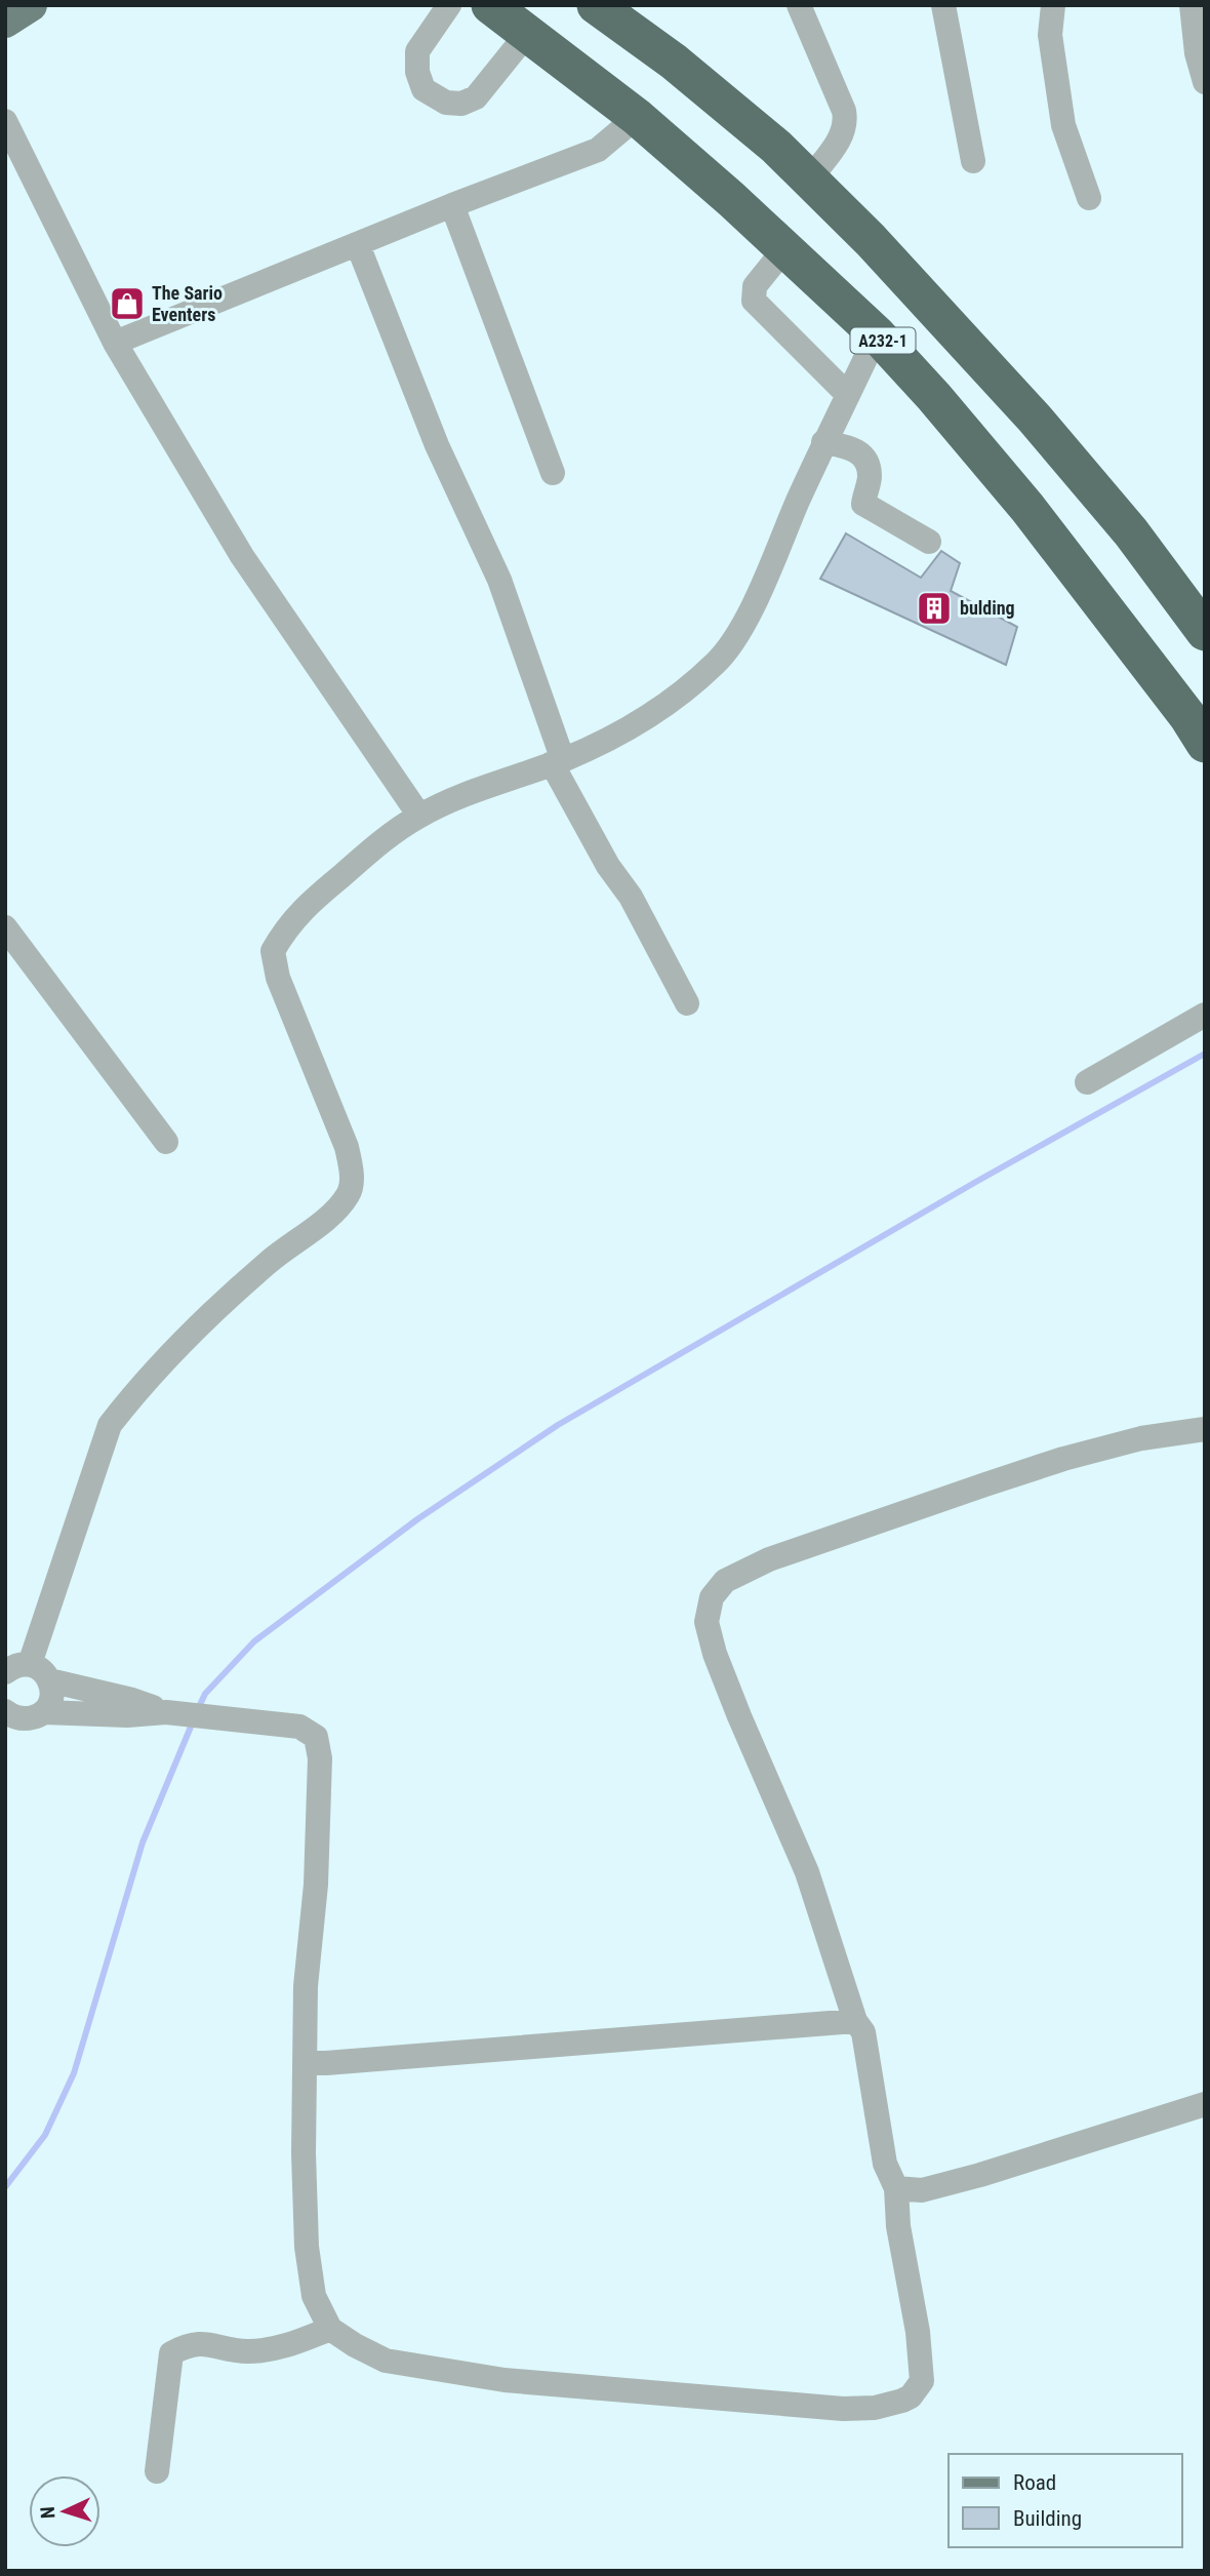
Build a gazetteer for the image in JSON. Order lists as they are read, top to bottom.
{
  "streets": {
    "highway": ["A232-1"]
  },
  "places": {
    "shop": ["The Sario Eventers"],
    "building": ["bulding"]
  },
  "legend": ["Road", "Building"],
  "north": "left"
}
